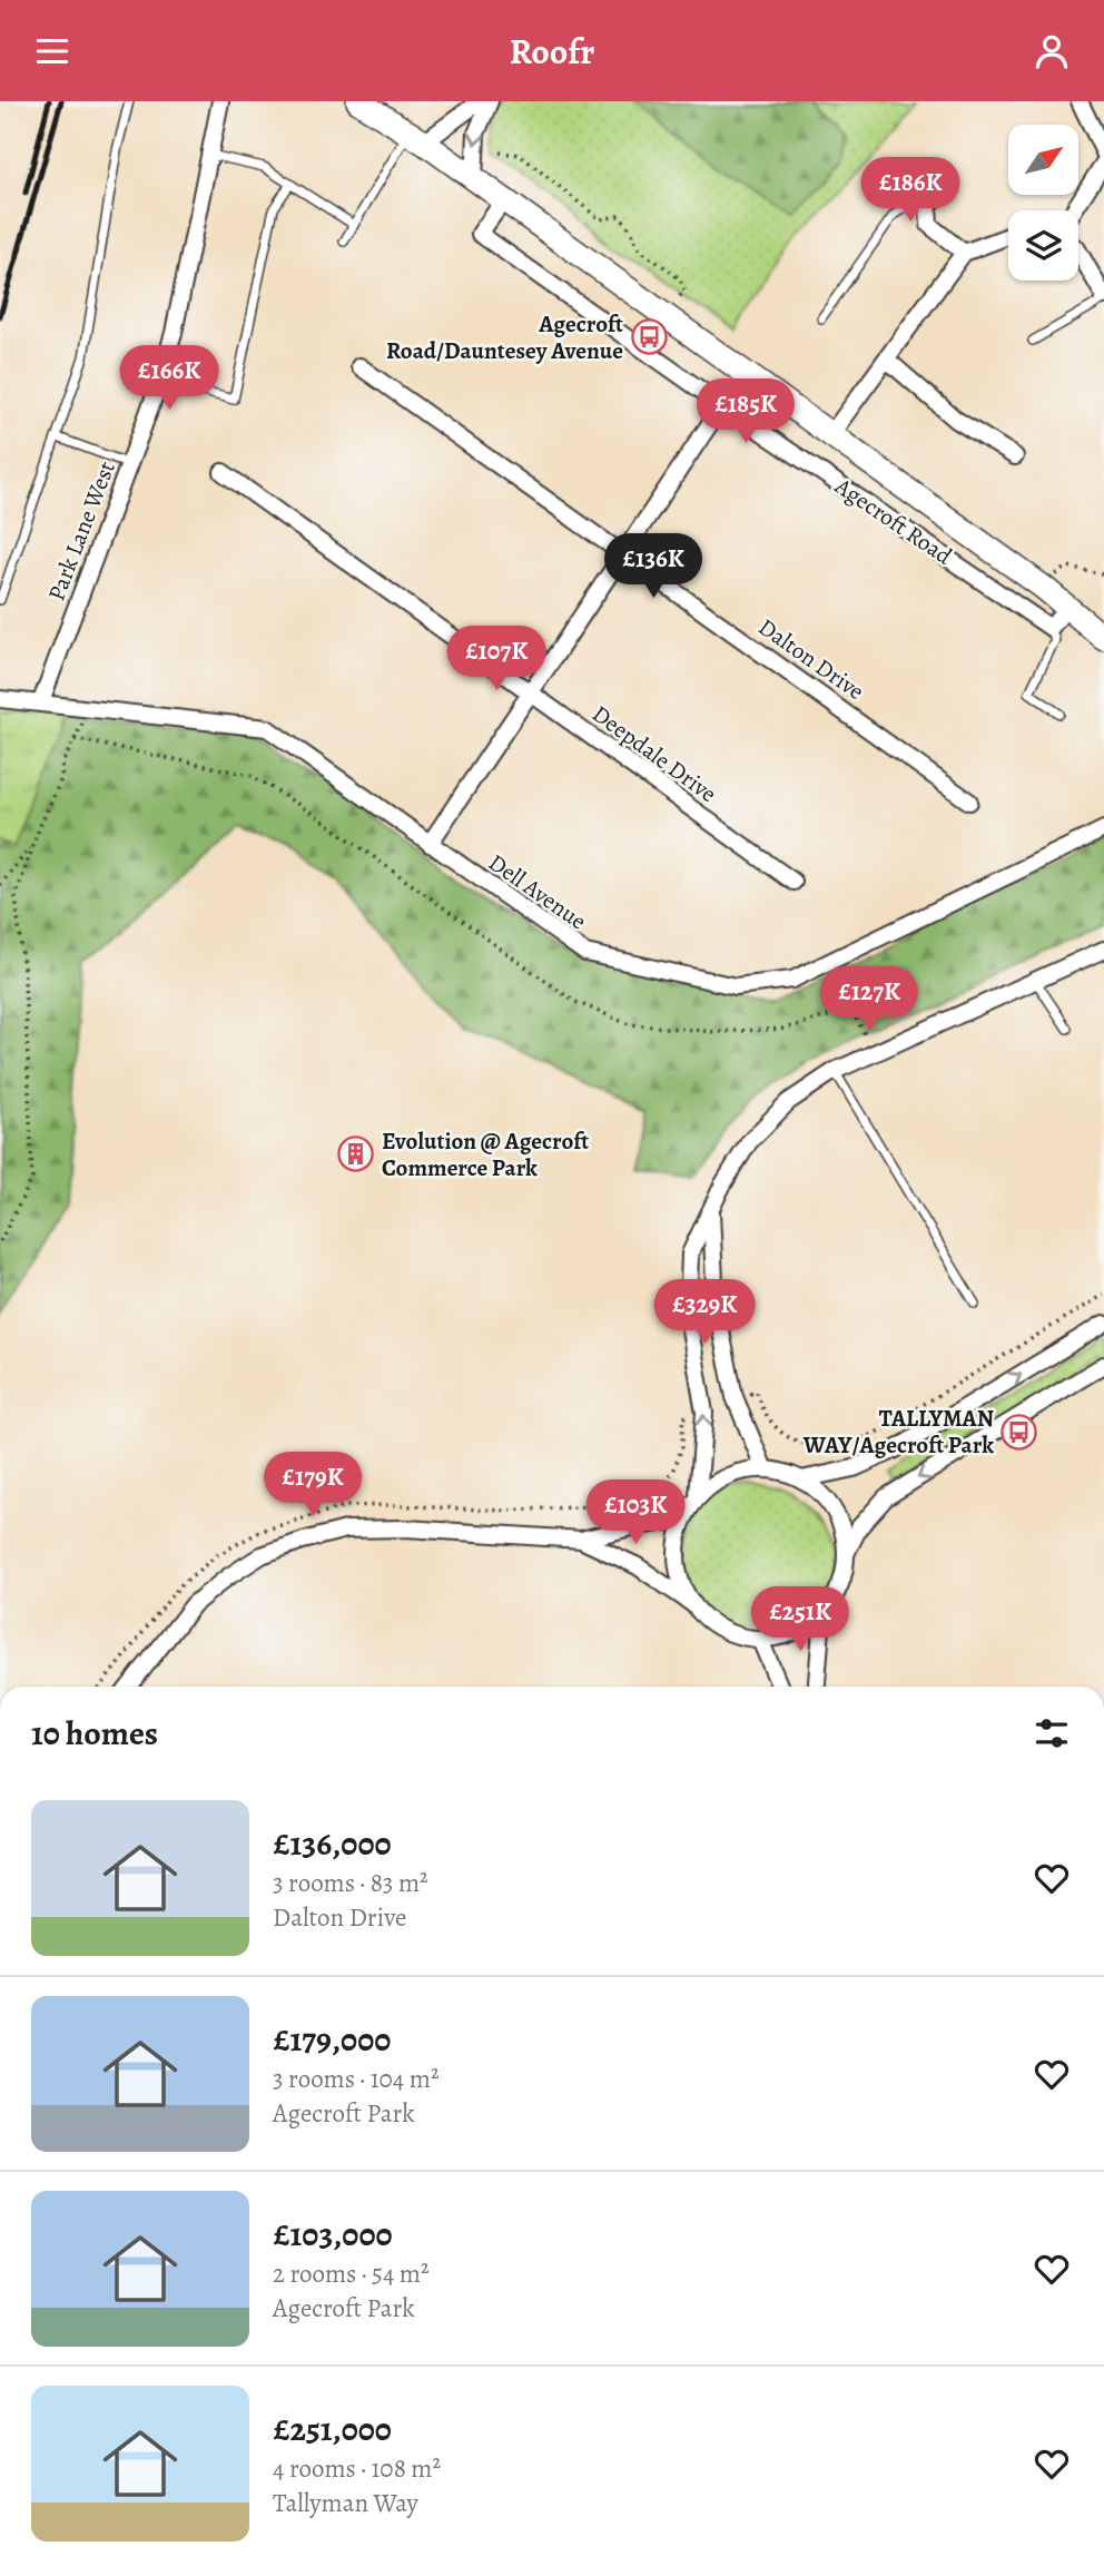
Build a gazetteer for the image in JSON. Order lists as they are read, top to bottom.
{
  "streets": {
    "main road": ["Agecroft Road"],
    "street": [
      "Park Lane West",
      "Dalton Drive",
      "Deepdale Drive",
      "Dell Avenue"
    ]
  },
  "crossings": [
    ["Park Lane West", "Dell Avenue"]
  ],
  "places": {
    "bus stop": ["Agecroft Road/Dauntesey Avenue", "TALLYMAN WAY/Agecroft Park"],
    "building": ["Evolution @ Agecroft Commerce Park"]
  },
  "north": "top right",
  "page": {
    "header": "Roofr",
    "price": [
      "£186K",
      "£166K",
      "£185K",
      "£136K",
      "£107K",
      "£127K",
      "£329K",
      "£179K",
      "£103K",
      "£251K"
    ],
    "heading": "10 homes",
    "list": [
      {
        "name": "£136,000",
        "note": "3 rooms · 83 m² · Dalton Drive"
      },
      {
        "name": "£179,000",
        "note": "3 rooms · 104 m² · Agecroft Park"
      },
      {
        "name": "£103,000",
        "note": "2 rooms · 54 m² · Agecroft Park"
      },
      {
        "name": "£251,000",
        "note": "4 rooms · 108 m² · Tallyman Way"
      }
    ]
  }
}
